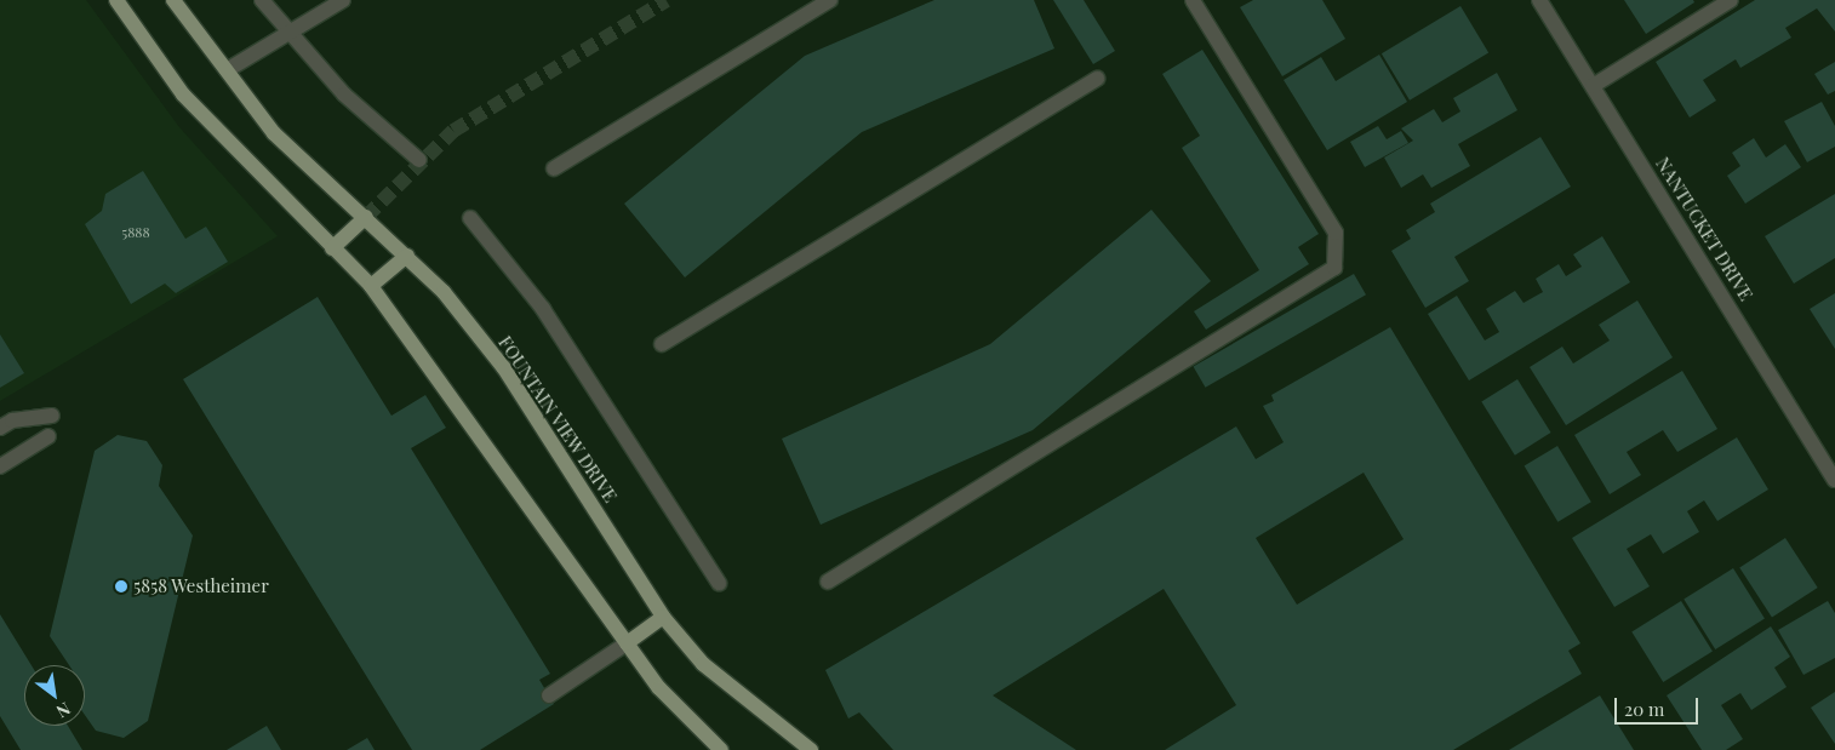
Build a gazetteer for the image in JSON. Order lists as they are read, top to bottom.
{
  "streets": {
    "main road": ["FOUNTAIN VIEW DRIVE"],
    "street": ["NANTUCKET DRIVE"]
  },
  "places": ["5858 Westheimer"],
  "house_numbers": ["5888"],
  "scale_bar": "20 m",
  "north": "bottom right"
}
